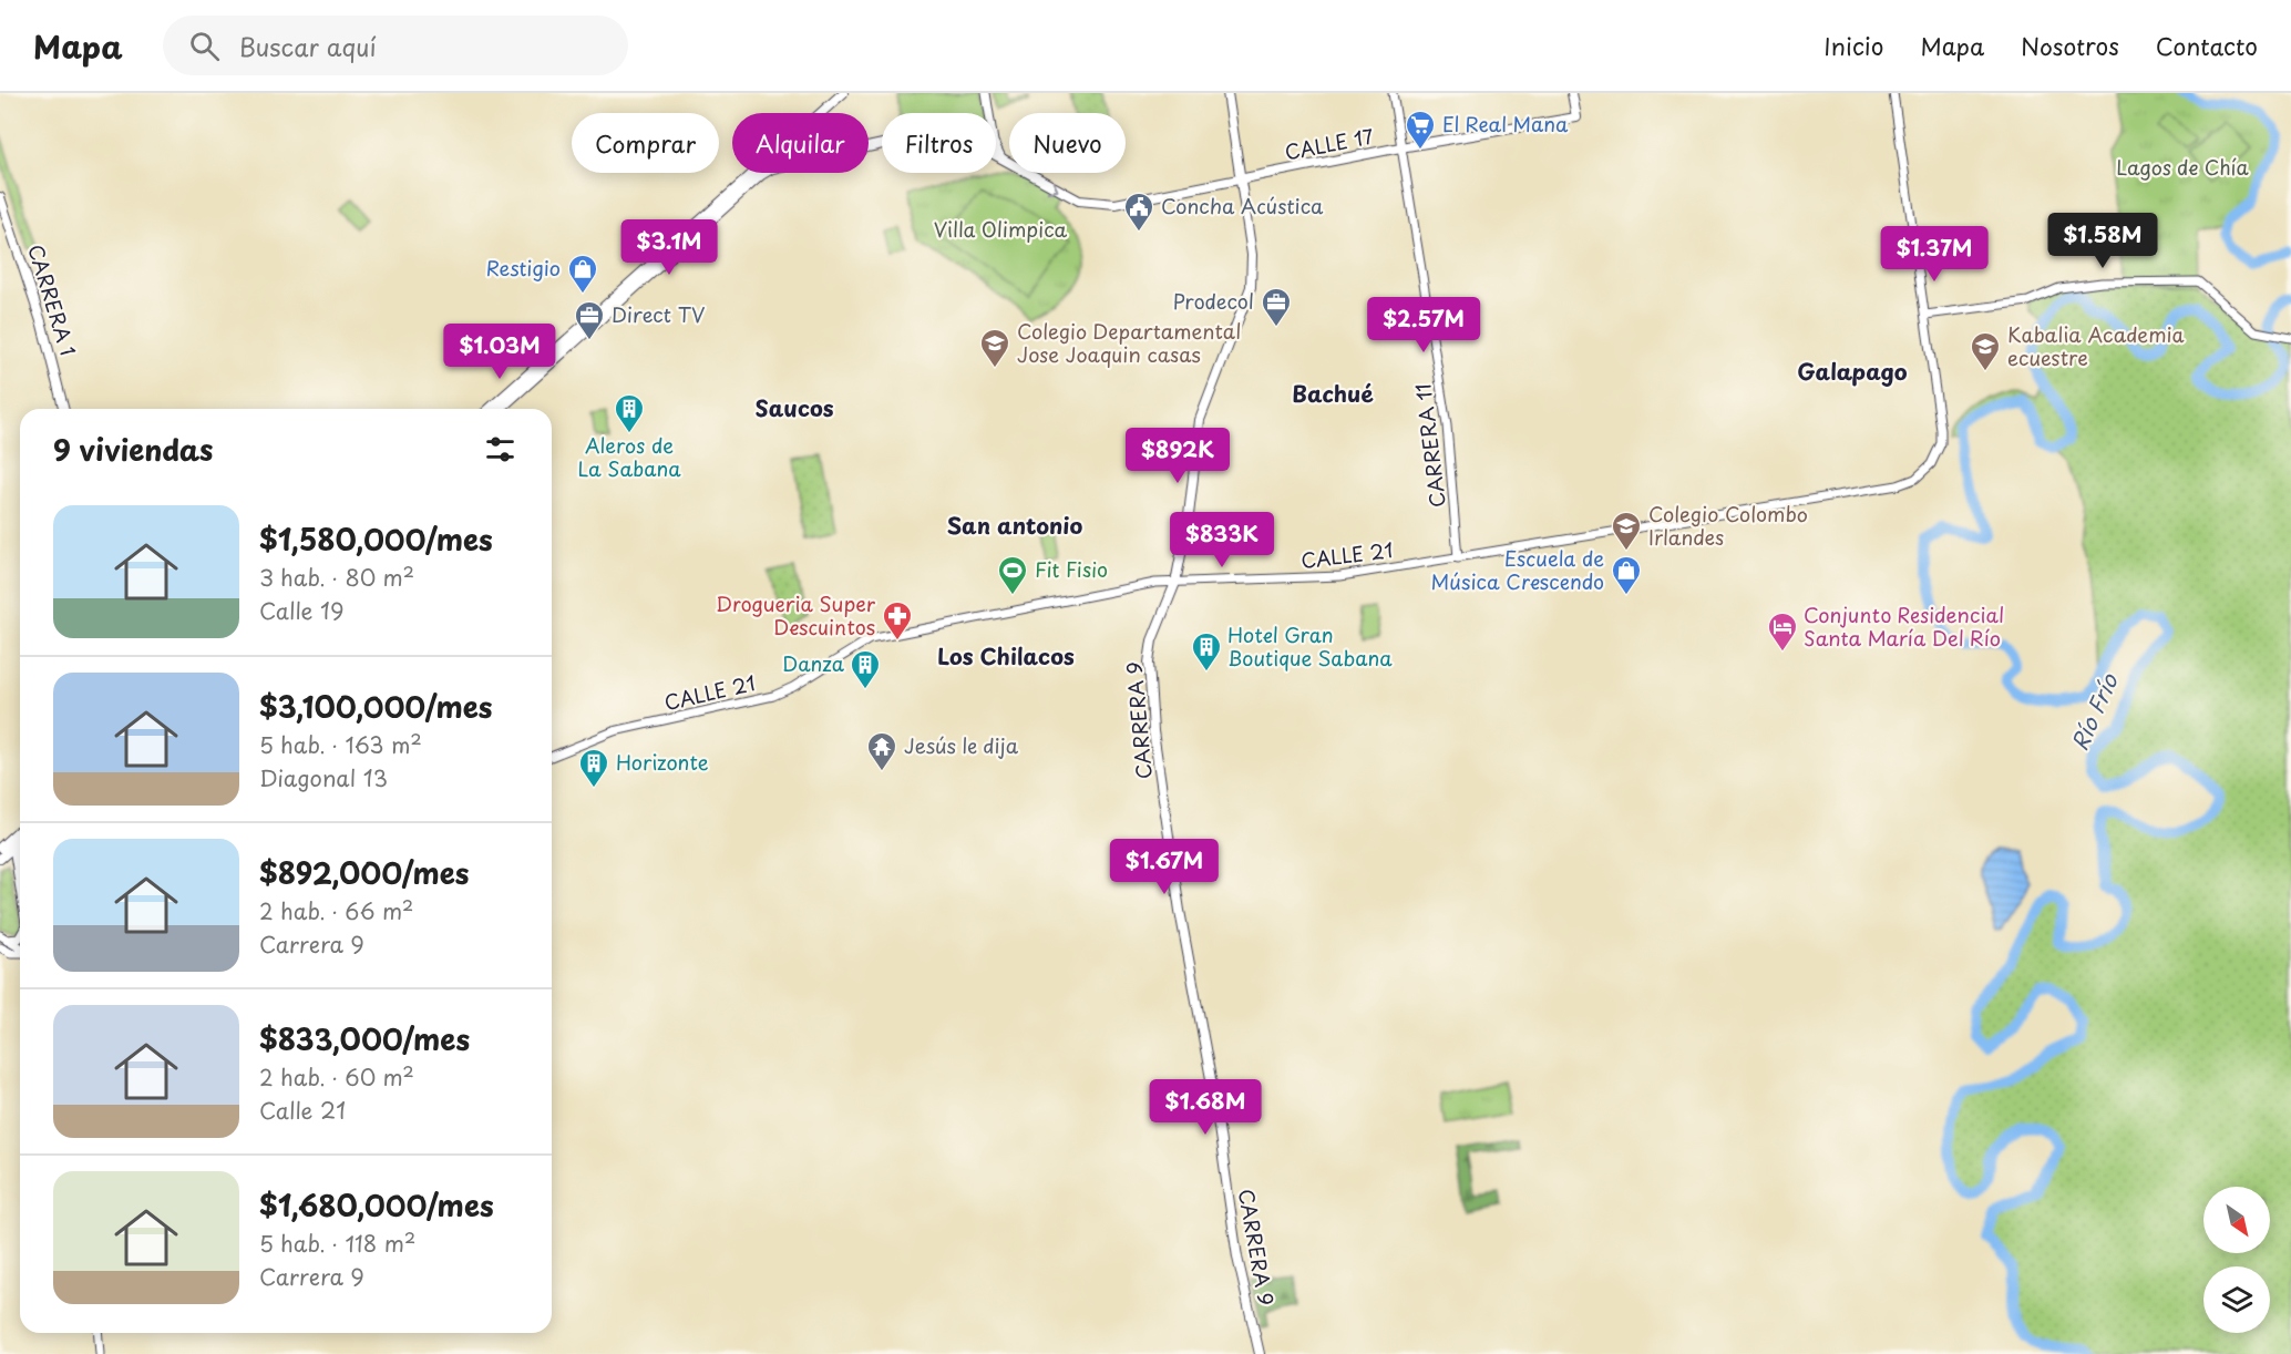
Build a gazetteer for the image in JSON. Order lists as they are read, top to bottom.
{
  "streets": {
    "main road": ["CALLE 17", "CARRERA 1", "CARRERA 9"],
    "street": ["CARRERA 11", "CALLE 21"]
  },
  "crossings": [
    ["CALLE 17", "CARRERA 11"],
    ["CALLE 17", "CARRERA 9"],
    ["CARRERA 11", "CALLE 21"],
    ["CALLE 21", "CARRERA 9"]
  ],
  "one_way": ["CALLE 17"],
  "districts": [
    "Galapago",
    "Bachué",
    "Saucos",
    "San antonio",
    "Los Chilacos"
  ],
  "water": ["Río Frío"],
  "parks": ["Lagos de Chía", "Villa Olimpica"],
  "places": {
    "supermarket": ["El Real Mana"],
    "public building": ["Concha Acústica"],
    "shop": ["Restigio", "Escuela de Música Crescendo"],
    "office": ["Prodecol", "Direct TV"],
    "school or university": ["Colegio Departamental Jose Joaquin casas", "Kabalia Academia ecuestre", "Colegio Colombo Irlandes"],
    "building": [
      "Aleros de La Sabana",
      "Hotel Gran Boutique Sabana",
      "Danza",
      "Horizonte"
    ],
    "sports": ["Fit Fisio"],
    "pharmacy": ["Drogueria Super Descuintos"],
    "hotel": ["Conjunto Residencial Santa María Del Río"],
    "temple": ["Jesús le dija"]
  },
  "north": "bottom right",
  "page": {
    "header": "Mapa",
    "search": "Buscar aquí",
    "nav": [
      "Inicio",
      "Mapa",
      "Nosotros",
      "Contacto"
    ],
    "chip": [
      "Comprar",
      "Alquilar",
      "Filtros",
      "Nuevo"
    ],
    "price": [
      "$1.58M",
      "$3.1M",
      "$1.37M",
      "$2.57M",
      "$1.03M",
      "$892K",
      "$833K",
      "$1.67M",
      "$1.68M"
    ],
    "heading": "9 viviendas",
    "list": [
      {
        "name": "$1,580,000/mes",
        "note": "3 hab. · 80 m² · Calle 19"
      },
      {
        "name": "$3,100,000/mes",
        "note": "5 hab. · 163 m² · Diagonal 13"
      },
      {
        "name": "$892,000/mes",
        "note": "2 hab. · 66 m² · Carrera 9"
      },
      {
        "name": "$833,000/mes",
        "note": "2 hab. · 60 m² · Calle 21"
      },
      {
        "name": "$1,680,000/mes",
        "note": "5 hab. · 118 m² · Carrera 9"
      }
    ]
  }
}
